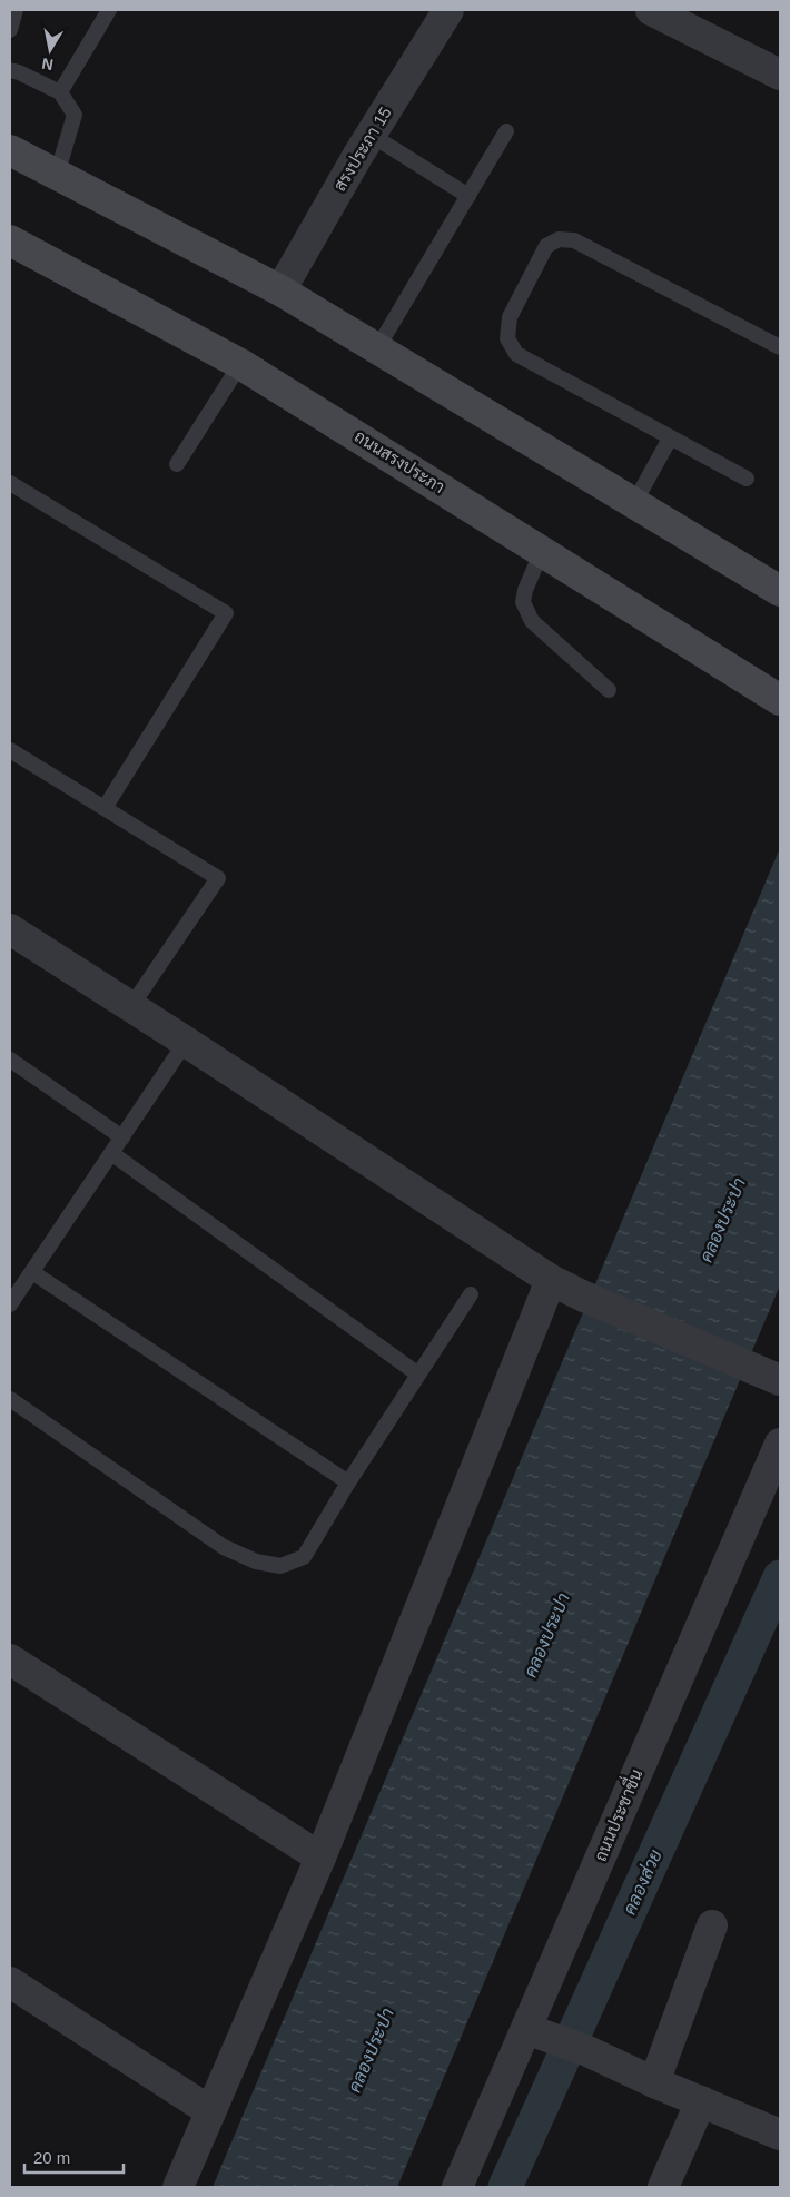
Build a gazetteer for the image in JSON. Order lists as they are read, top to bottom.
{
  "streets": {
    "main road": ["ถนนสรงประภา"],
    "street": ["สรงประภา 15", "ถนนประชาชื่น"]
  },
  "water": ["คลองประปา", "คลองส่วย"],
  "scale_bar": "20 m",
  "north": "bottom"
}
